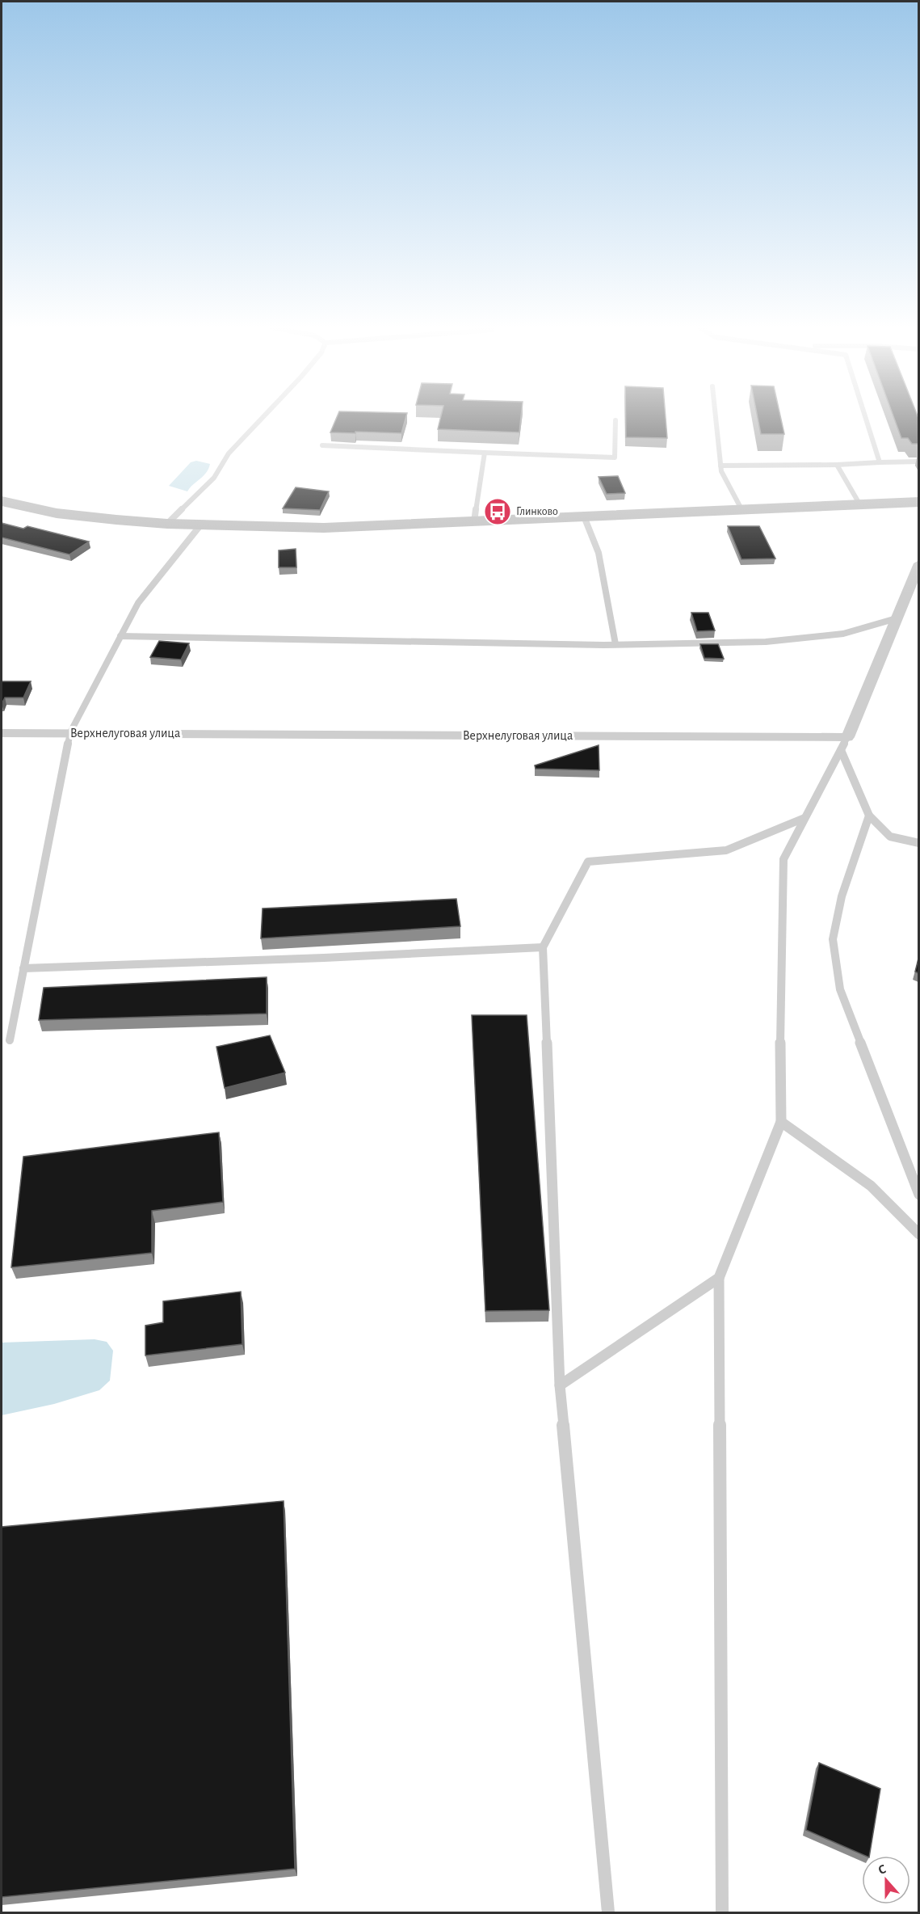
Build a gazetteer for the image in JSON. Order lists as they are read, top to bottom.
{
  "streets": {
    "street": ["Верхнелуговая улица"]
  },
  "places": {
    "bus stop": ["Глинково"]
  },
  "north": "top"
}
